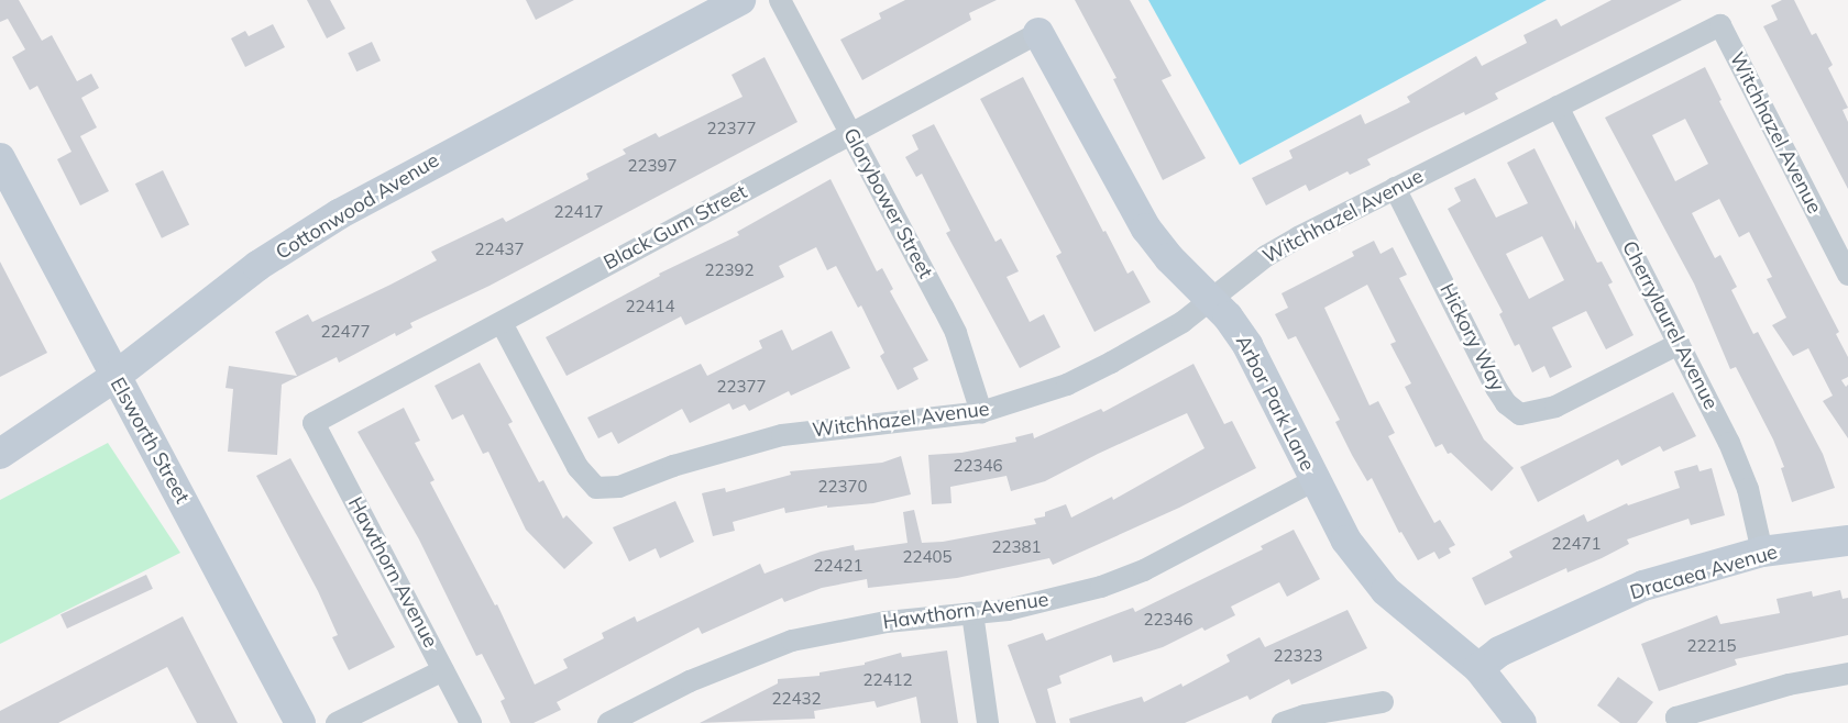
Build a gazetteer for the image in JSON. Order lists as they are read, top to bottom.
{
  "streets": {
    "street": [
      "Witchhazel Avenue",
      "Glorybower Street",
      "Cottonwood Avenue",
      "Black Gum Street",
      "Cherrylaurel Avenue",
      "Hickory Way",
      "Arbor Park Lane",
      "Elsworth Street",
      "Hawthorn Avenue",
      "Dracaea Avenue"
    ]
  },
  "crossings": [
    ["Witchhazel Avenue", "Glorybower Street"],
    ["Witchhazel Avenue", "Black Gum Street"],
    ["Witchhazel Avenue", "Cherrylaurel Avenue"],
    ["Witchhazel Avenue", "Hickory Way"],
    ["Witchhazel Avenue", "Arbor Park Lane"],
    ["Glorybower Street", "Black Gum Street"],
    ["Cottonwood Avenue", "Elsworth Street"],
    ["Black Gum Street", "Arbor Park Lane"],
    ["Black Gum Street", "Hawthorn Avenue"],
    ["Cherrylaurel Avenue", "Hickory Way"],
    ["Cherrylaurel Avenue", "Dracaea Avenue"],
    ["Arbor Park Lane", "Hawthorn Avenue"],
    ["Arbor Park Lane", "Dracaea Avenue"]
  ],
  "house_numbers": [
    "22377",
    "22397",
    "22417",
    "22437",
    "22392",
    "22414",
    "22477",
    "22377",
    "22346",
    "22370",
    "22471",
    "22381",
    "22405",
    "22421",
    "22346",
    "22215",
    "22323",
    "22412",
    "22432"
  ]
}
